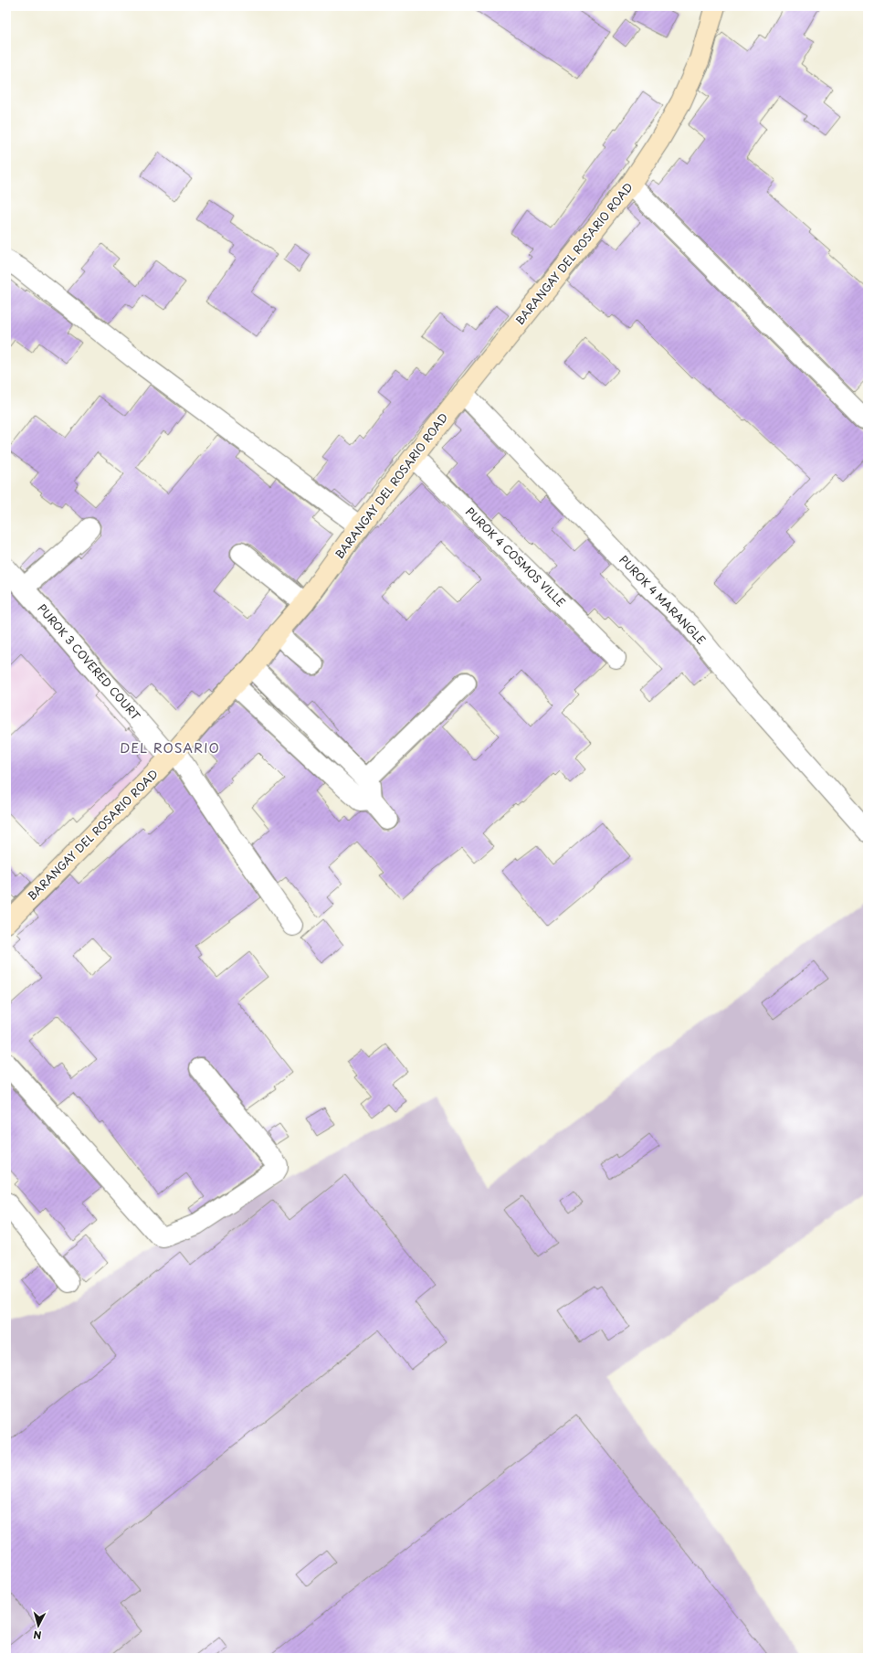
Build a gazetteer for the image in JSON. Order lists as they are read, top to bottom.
{
  "streets": {
    "main road": ["BARANGAY DEL ROSARIO ROAD"],
    "street": ["PUROK 4 COSMOS VILLE", "PUROK 4 MARANGLE", "PUROK 3 COVERED COURT"]
  },
  "crossings": [
    ["BARANGAY DEL ROSARIO ROAD", "PUROK 4 COSMOS VILLE"],
    ["BARANGAY DEL ROSARIO ROAD", "PUROK 4 MARANGLE"],
    ["BARANGAY DEL ROSARIO ROAD", "PUROK 3 COVERED COURT"]
  ],
  "districts": ["DEL ROSARIO"],
  "north": "bottom"
}
